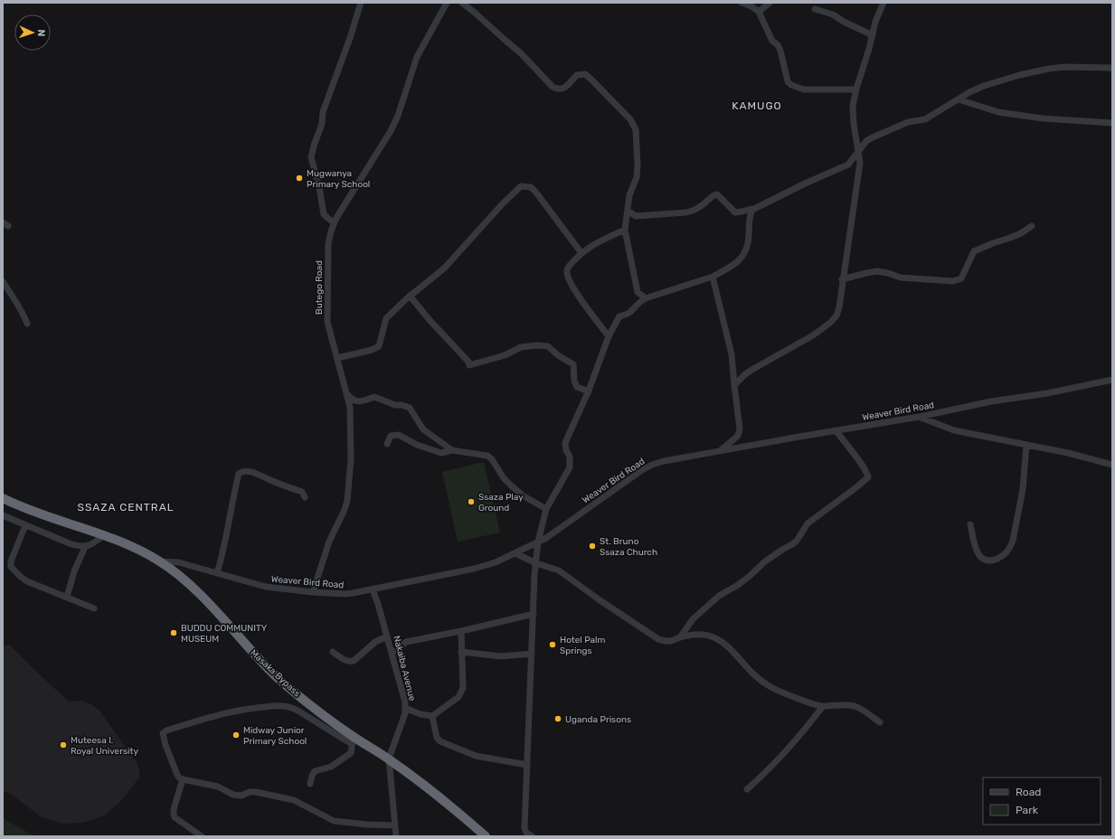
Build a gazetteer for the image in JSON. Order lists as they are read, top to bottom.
{
  "streets": {
    "highway": ["Masaka Bypass"],
    "street": ["Butego Road", "Weaver Bird Road", "Nakaiba Avenue"]
  },
  "crossings": [
    ["Butego Road", "Weaver Bird Road"],
    ["Weaver Bird Road", "Nakaiba Avenue"],
    ["Weaver Bird Road", "Masaka Bypass"],
    ["Nakaiba Avenue", "Masaka Bypass"]
  ],
  "districts": ["KAMUGO", "SSAZA CENTRAL"],
  "places": [
    "Mugwanya Primary School",
    "Ssaza Play Ground",
    "St. Bruno Ssaza Church",
    "BUDDU COMMUNITY MUSEUM",
    "Hotel Palm Springs",
    "Uganda Prisons",
    "Midway Junior Primary School",
    "Muteesa I. Royal University"
  ],
  "legend": ["Road", "Park"],
  "north": "right"
}
